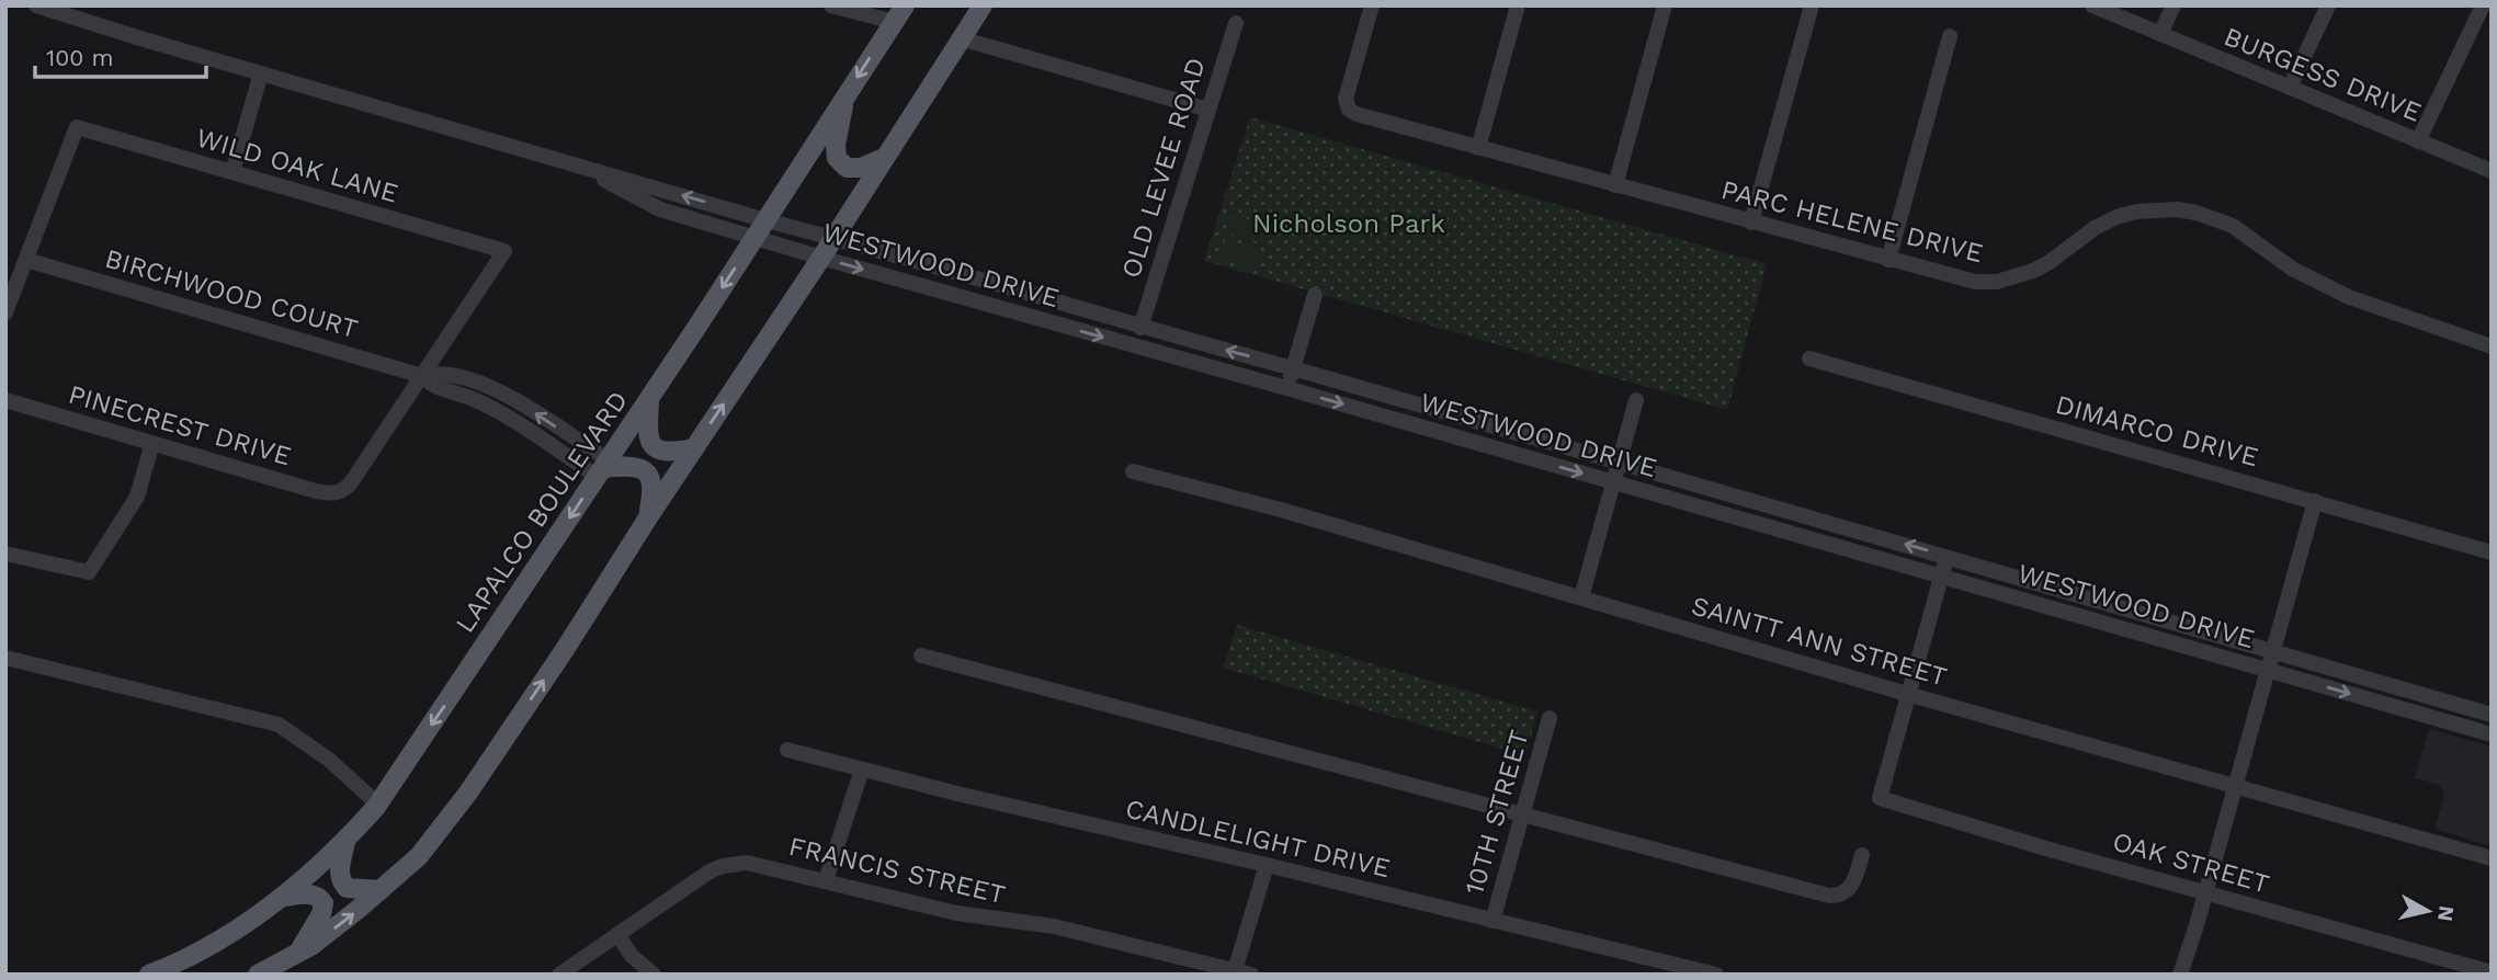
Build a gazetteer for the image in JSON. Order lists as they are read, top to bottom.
{
  "streets": {
    "main road": ["LAPALCO BOULEVARD"],
    "street": [
      "BURGESS DRIVE",
      "WILD OAK LANE",
      "OLD LEVEE ROAD",
      "PARC HELENE DRIVE",
      "WESTWOOD DRIVE",
      "BIRCHWOOD COURT",
      "PINECREST DRIVE",
      "DIMARCO DRIVE",
      "SAINTT ANN STREET",
      "10TH STREET",
      "CANDLELIGHT DRIVE",
      "OAK STREET",
      "FRANCIS STREET"
    ]
  },
  "crossings": [
    ["WILD OAK LANE", "BIRCHWOOD COURT"],
    ["WILD OAK LANE", "PINECREST DRIVE"],
    ["OLD LEVEE ROAD", "WESTWOOD DRIVE"],
    ["WESTWOOD DRIVE", "LAPALCO BOULEVARD"],
    ["BIRCHWOOD COURT", "PINECREST DRIVE"],
    ["BIRCHWOOD COURT", "LAPALCO BOULEVARD"],
    ["SAINTT ANN STREET", "OAK STREET"],
    ["10TH STREET", "CANDLELIGHT DRIVE"]
  ],
  "parks": ["Nicholson Park"],
  "scale_bar": "100 m",
  "north": "right"
}
